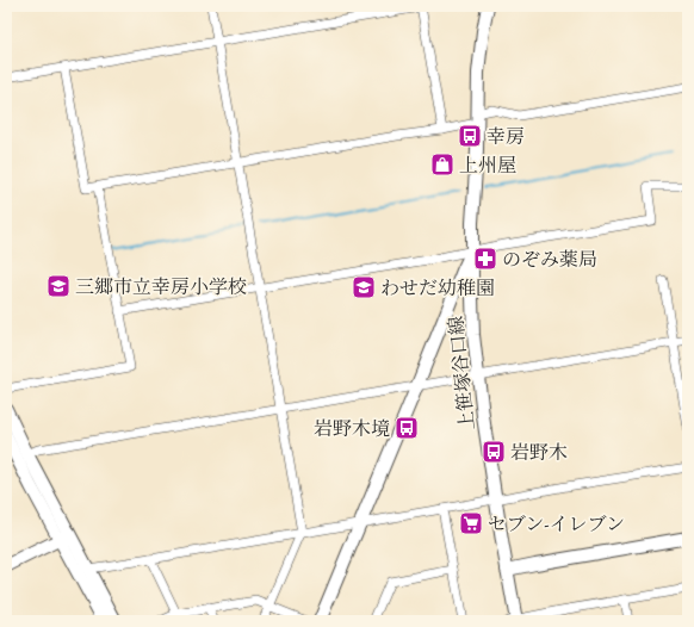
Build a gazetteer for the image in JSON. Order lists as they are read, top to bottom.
{
  "streets": {
    "street": ["上笹塚谷口線"]
  },
  "places": {
    "bus stop": ["幸房", "岩野木境", "岩野木"],
    "shop": ["上州屋"],
    "pharmacy": ["のぞみ薬局"],
    "school or university": ["三郷市立幸房小学校", "わせだ幼稚園"],
    "supermarket": ["セブン-イレブン"]
  }
}
